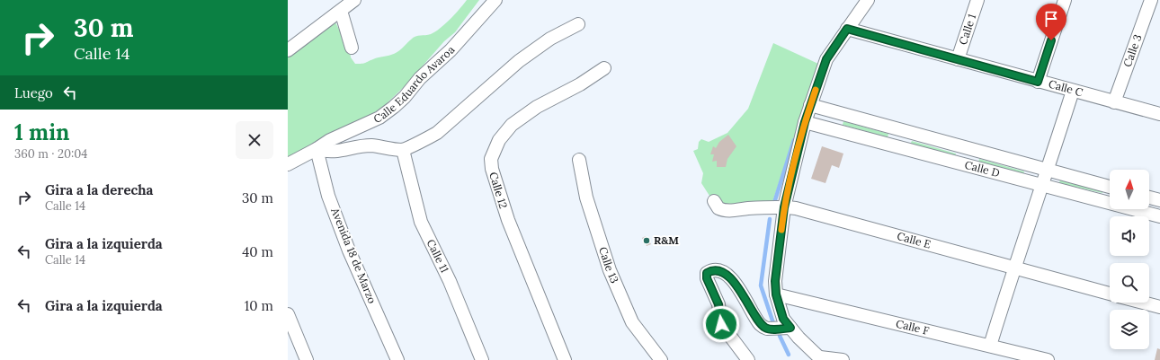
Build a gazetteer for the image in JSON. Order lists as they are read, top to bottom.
{
  "streets": {
    "street": [
      "Calle 1",
      "Calle 3",
      "Calle Eduardo Avaroa",
      "Calle C",
      "Calle D",
      "Calle 12",
      "Calle E",
      "Avenida 18 de Marzo",
      "Calle 11",
      "Calle 13",
      "Calle F"
    ]
  },
  "crossings": [
    ["Calle 1", "Calle C"],
    ["Calle 3", "Calle C"],
    ["Calle Eduardo Avaroa", "Avenida 18 de Marzo"]
  ],
  "places": ["R&M"],
  "north": "top",
  "page": {
    "turn": ["30 m", "Calle 14"],
    "then": "Luego",
    "heading": ["1 min", "360 m · 20:04"],
    "list": [
      {
        "name": "Gira a la derecha",
        "note": "Calle 14",
        "value": "30 m"
      },
      {
        "name": "Gira a la izquierda",
        "note": "Calle 14",
        "value": "40 m"
      },
      {
        "name": "Gira a la izquierda",
        "value": "10 m"
      }
    ]
  }
}
